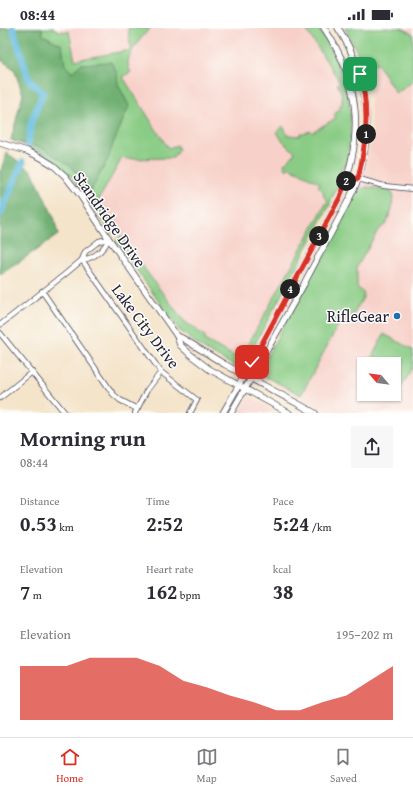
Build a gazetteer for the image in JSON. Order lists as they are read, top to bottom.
{
  "streets": {
    "street": ["Standridge Drive", "Lake City Drive"]
  },
  "places": ["RifleGear"],
  "north": "top left",
  "page": {
    "status": "08:44",
    "pins": [
      "1",
      "2",
      "3",
      "4"
    ],
    "heading": ["Morning run", "08:44"],
    "stats": [
      ["Distance", "0.53 km"],
      ["Time", "2:52"],
      ["Pace", "5:24 /km"],
      ["Elevation", "7 m"],
      ["Heart rate", "162 bpm"],
      ["kcal", "38"]
    ],
    "chart": ["Elevation", "195–202 m"],
    "tabs": ["Home", "Map", "Saved"]
  }
}
